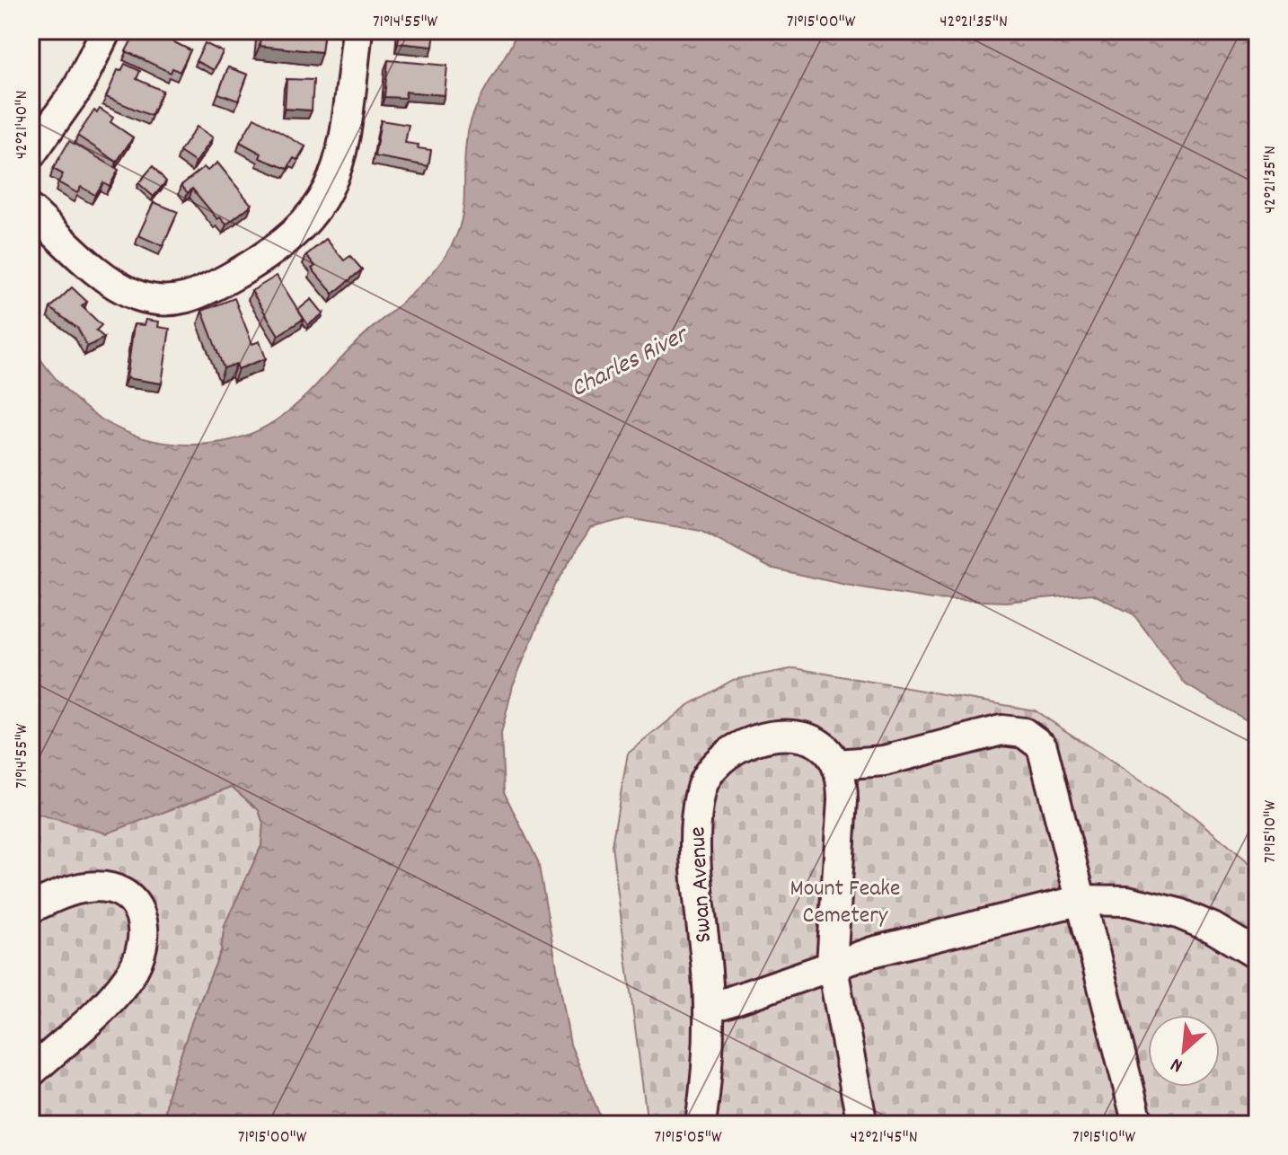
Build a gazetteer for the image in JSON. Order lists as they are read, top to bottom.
{
  "streets": {
    "street": ["Swan Avenue"]
  },
  "water": ["Charles River"],
  "parks": ["Mount Feake Cemetery"],
  "north": "bottom left",
  "coordinates": [
    "71°14'55\"W",
    "71°15'00\"W",
    "42°21'35\"N",
    "42°21'40\"N",
    "71°15'10\"W",
    "71°15'05\"W",
    "42°21'45\"N"
  ]
}
